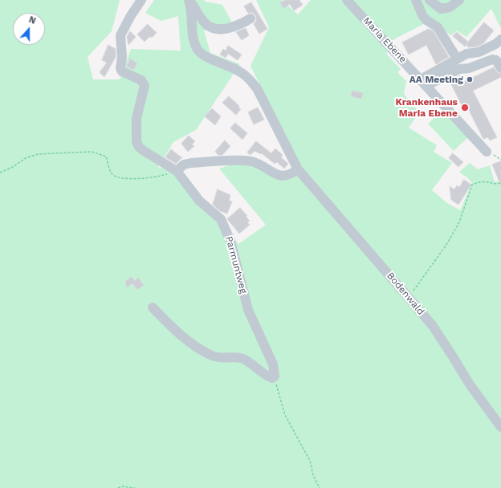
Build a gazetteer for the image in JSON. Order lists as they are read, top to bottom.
{
  "streets": {
    "street": ["Maria Ebene", "Parmuntweg", "Bodenwald"]
  },
  "places": ["AA Meeting", "Krankenhaus Maria Ebene"],
  "north": "top"
}
